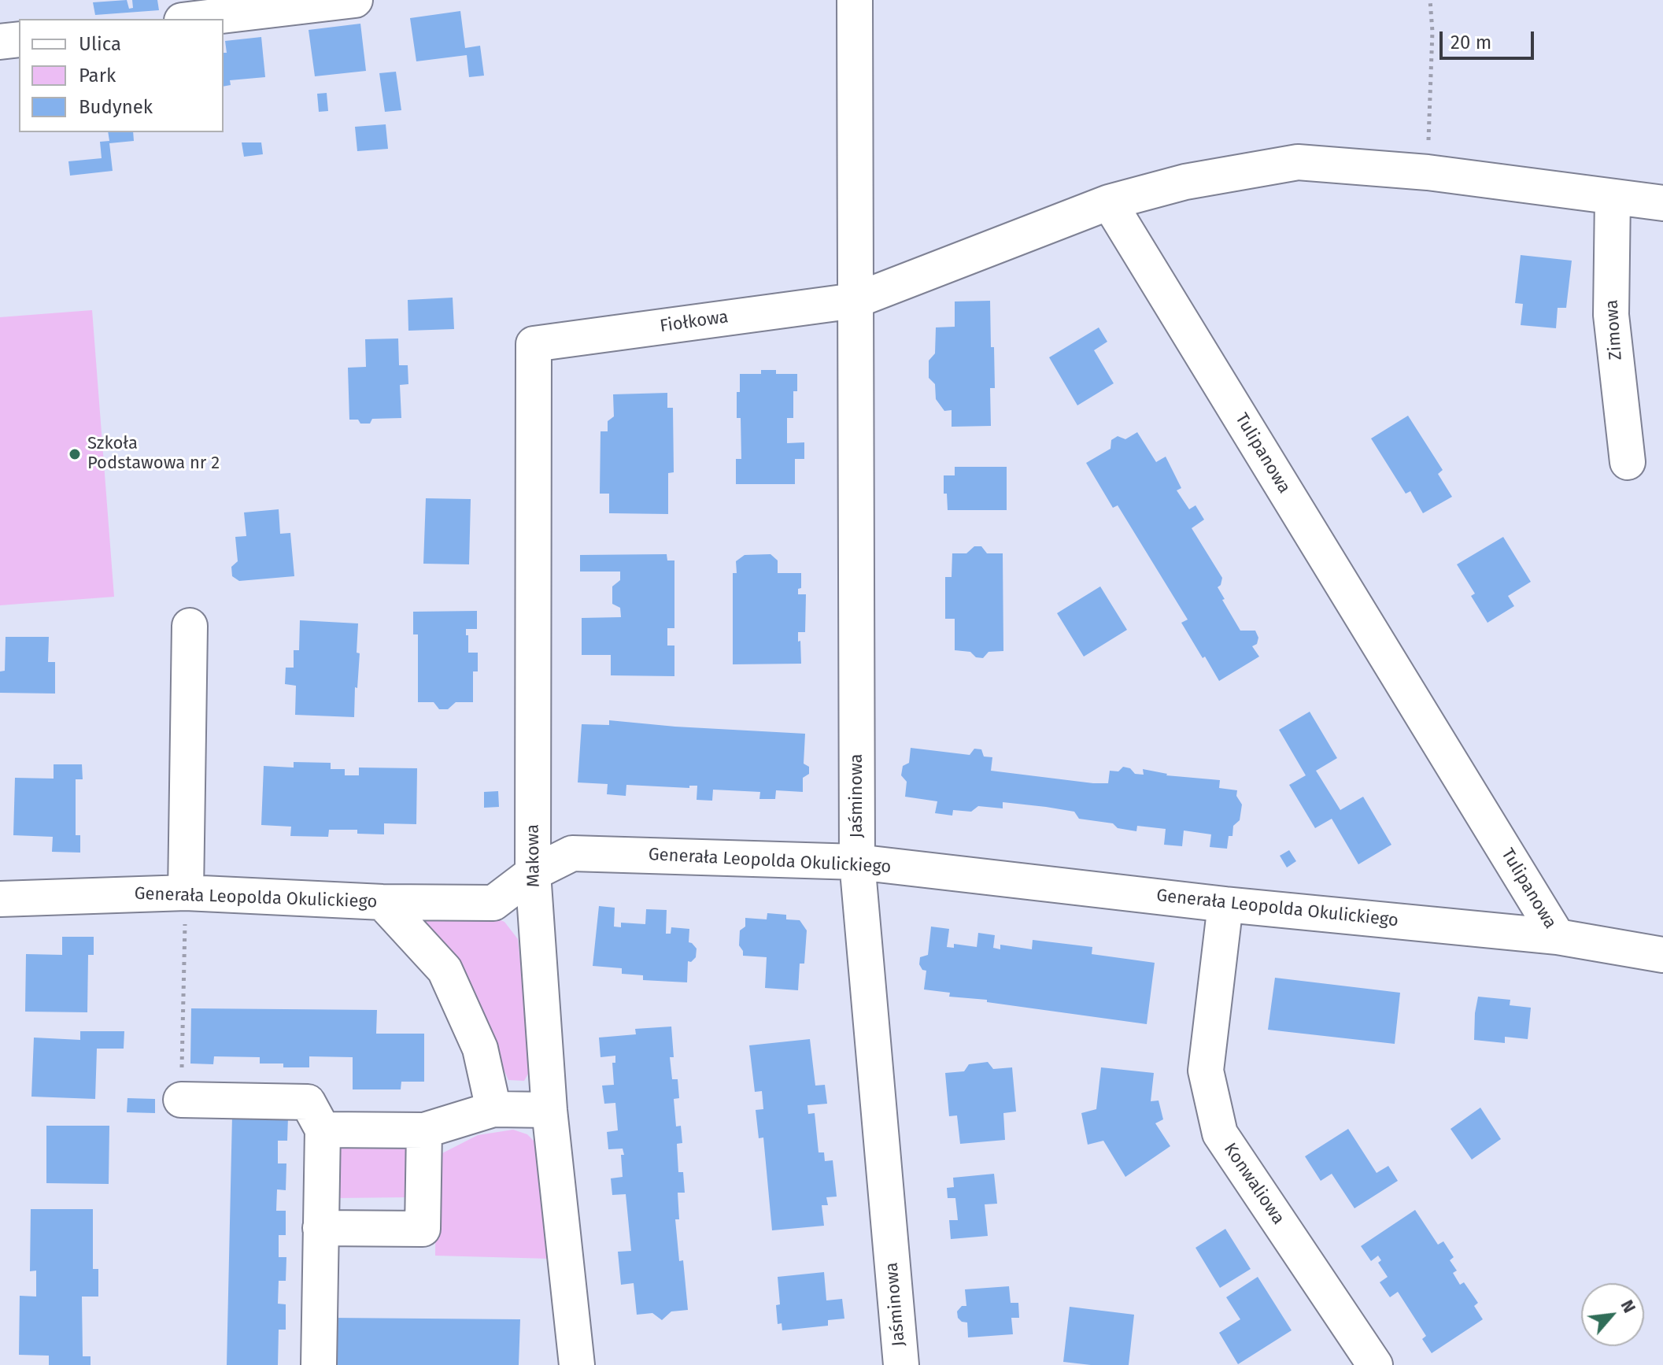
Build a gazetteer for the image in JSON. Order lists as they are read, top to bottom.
{
  "streets": {
    "street": [
      "Fiołkowa",
      "Zimowa",
      "Tulipanowa",
      "Jaśminowa",
      "Makowa",
      "Generała Leopolda Okulickiego",
      "Konwaliowa"
    ]
  },
  "crossings": [
    ["Fiołkowa", "Jaśminowa"],
    ["Fiołkowa", "Makowa"],
    ["Tulipanowa", "Generała Leopolda Okulickiego"],
    ["Jaśminowa", "Generała Leopolda Okulickiego"],
    ["Makowa", "Generała Leopolda Okulickiego"],
    ["Generała Leopolda Okulickiego", "Konwaliowa"]
  ],
  "places": ["Szkoła Podstawowa nr 2"],
  "legend": ["Ulica", "Park", "Budynek"],
  "scale_bar": "20 m",
  "north": "top right"
}
